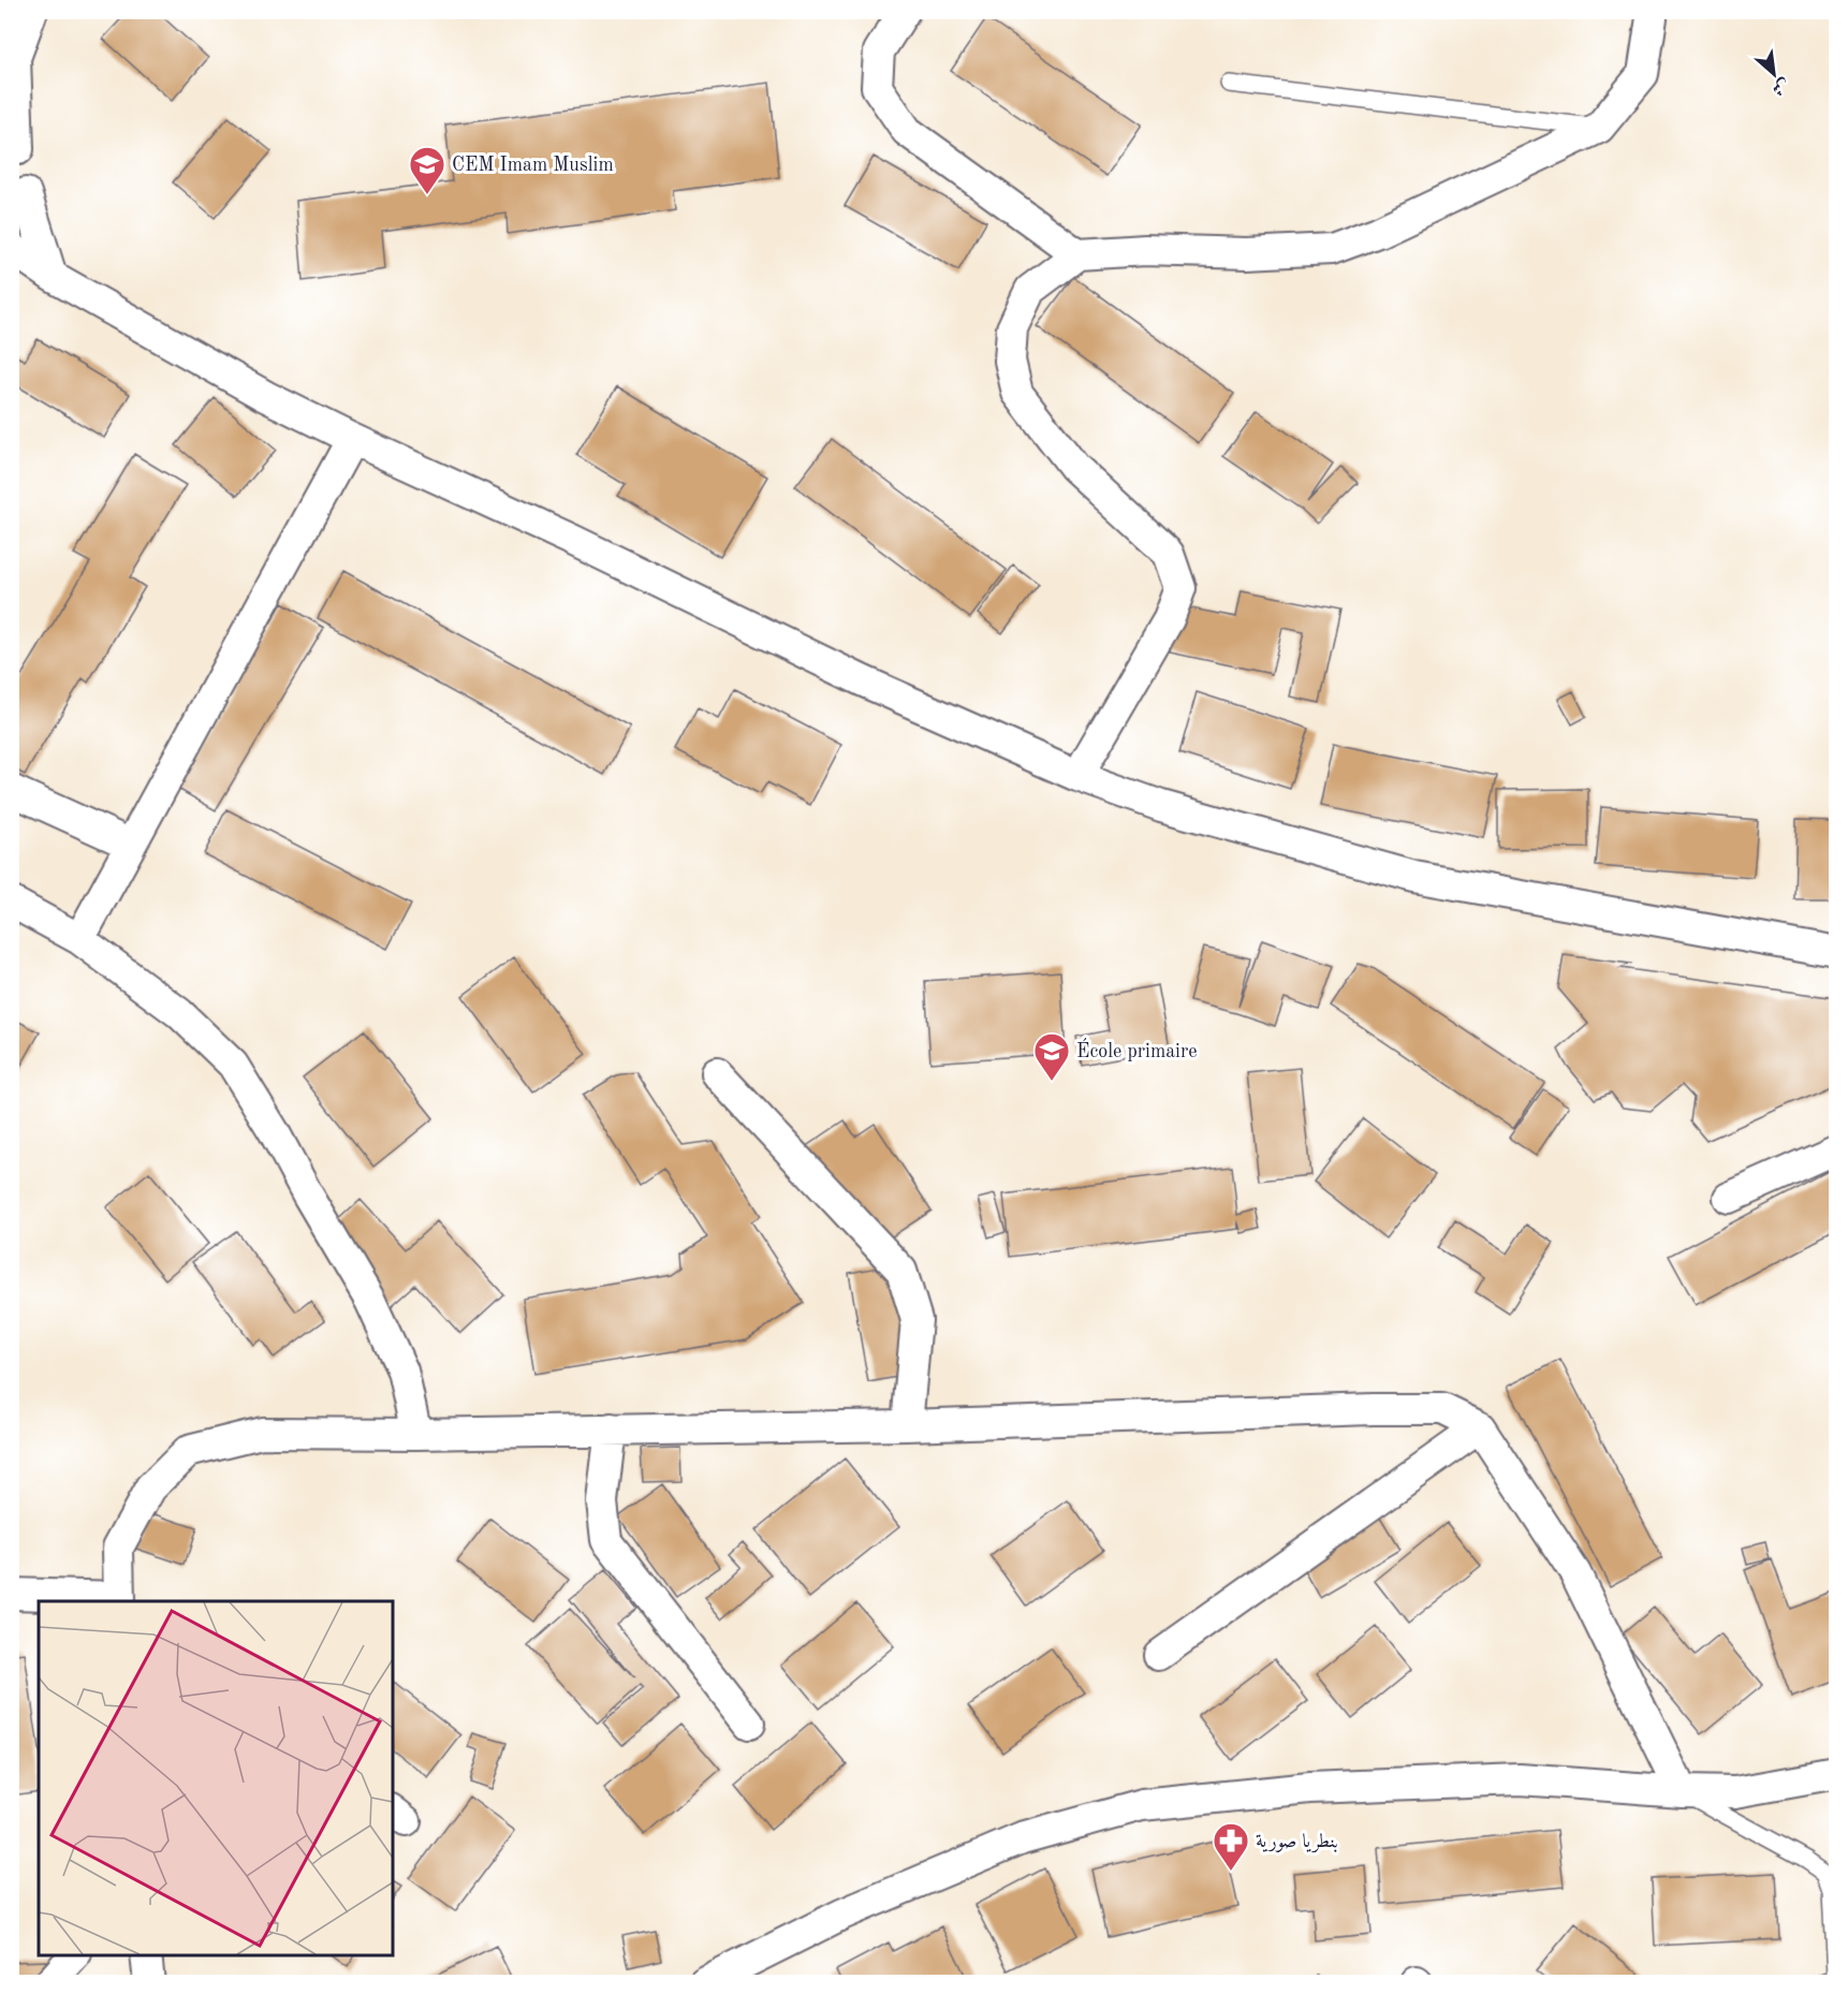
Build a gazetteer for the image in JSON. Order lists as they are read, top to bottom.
{
  "places": {
    "school or university": ["CEM Imam Muslim", "École primaire"],
    "pharmacy": ["بنطريا صورية"]
  },
  "north": "bottom right"
}
